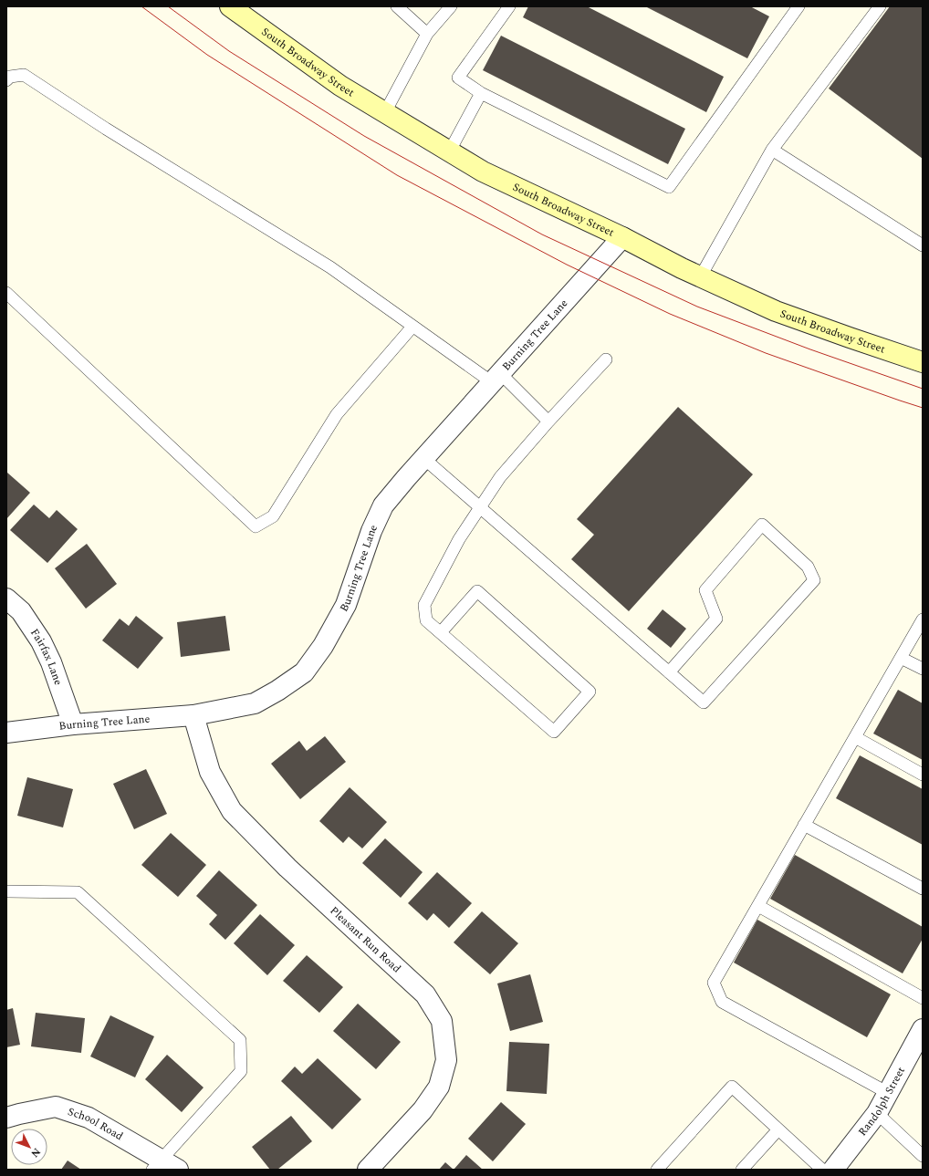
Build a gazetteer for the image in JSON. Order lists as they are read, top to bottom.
{
  "streets": {
    "street": [
      "South Broadway Street",
      "Burning Tree Lane",
      "Fairfax Lane",
      "Pleasant Run Road",
      "Randolph Street",
      "School Road"
    ]
  },
  "crossings": [
    ["South Broadway Street", "Burning Tree Lane"],
    ["Burning Tree Lane", "Fairfax Lane"],
    ["Burning Tree Lane", "Pleasant Run Road"]
  ],
  "north": "bottom right"
}
